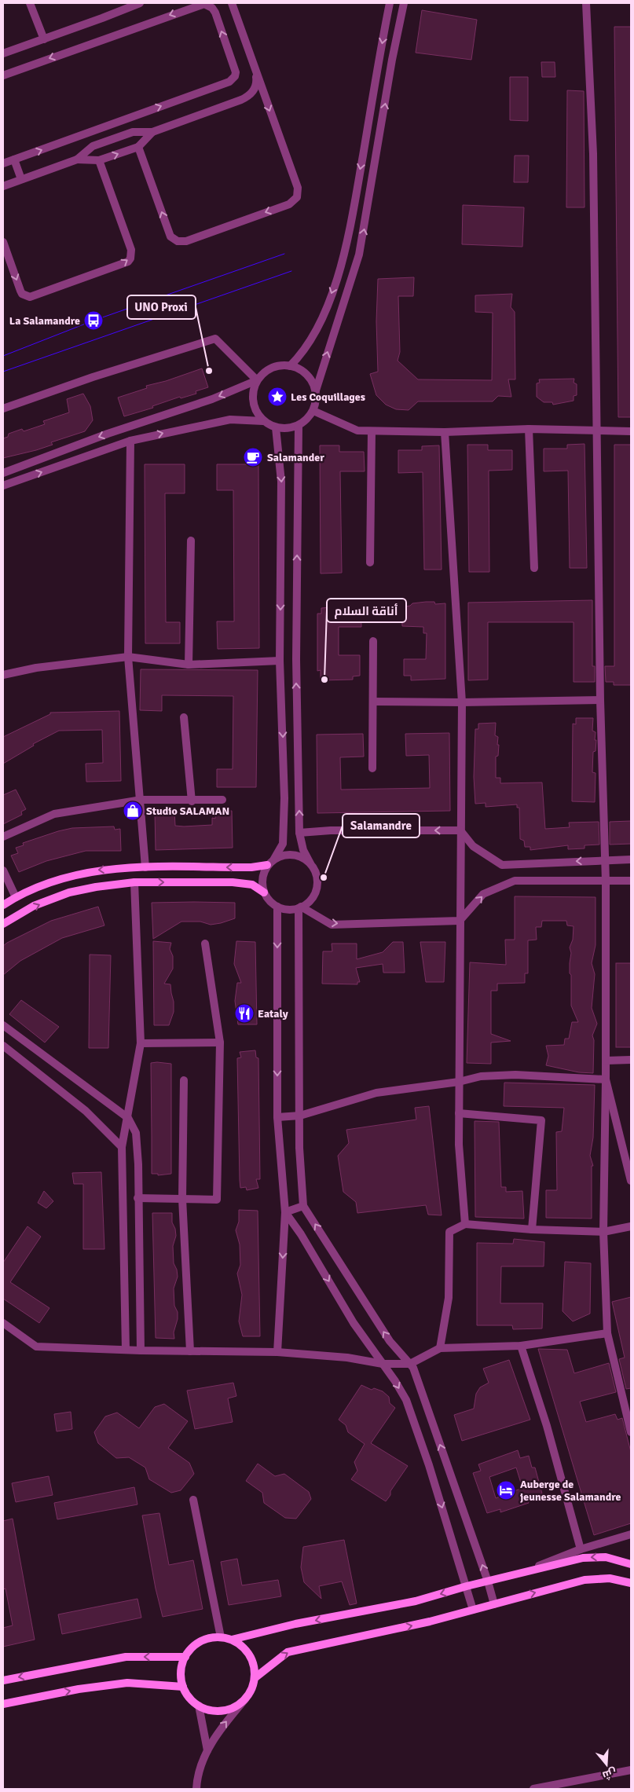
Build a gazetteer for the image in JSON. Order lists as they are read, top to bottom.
{
  "places": {
    "bus stop": ["La Salamandre"],
    "other": ["UNO Proxi", "أناقة السلام", "Salamandre"],
    "place": ["Les Coquillages"],
    "cafe": ["Salamander"],
    "shop": ["Studio SALAMAN"],
    "restaurant": ["Eataly"],
    "hotel": ["Auberge de jeunesse Salamandre"]
  },
  "north": "bottom"
}
